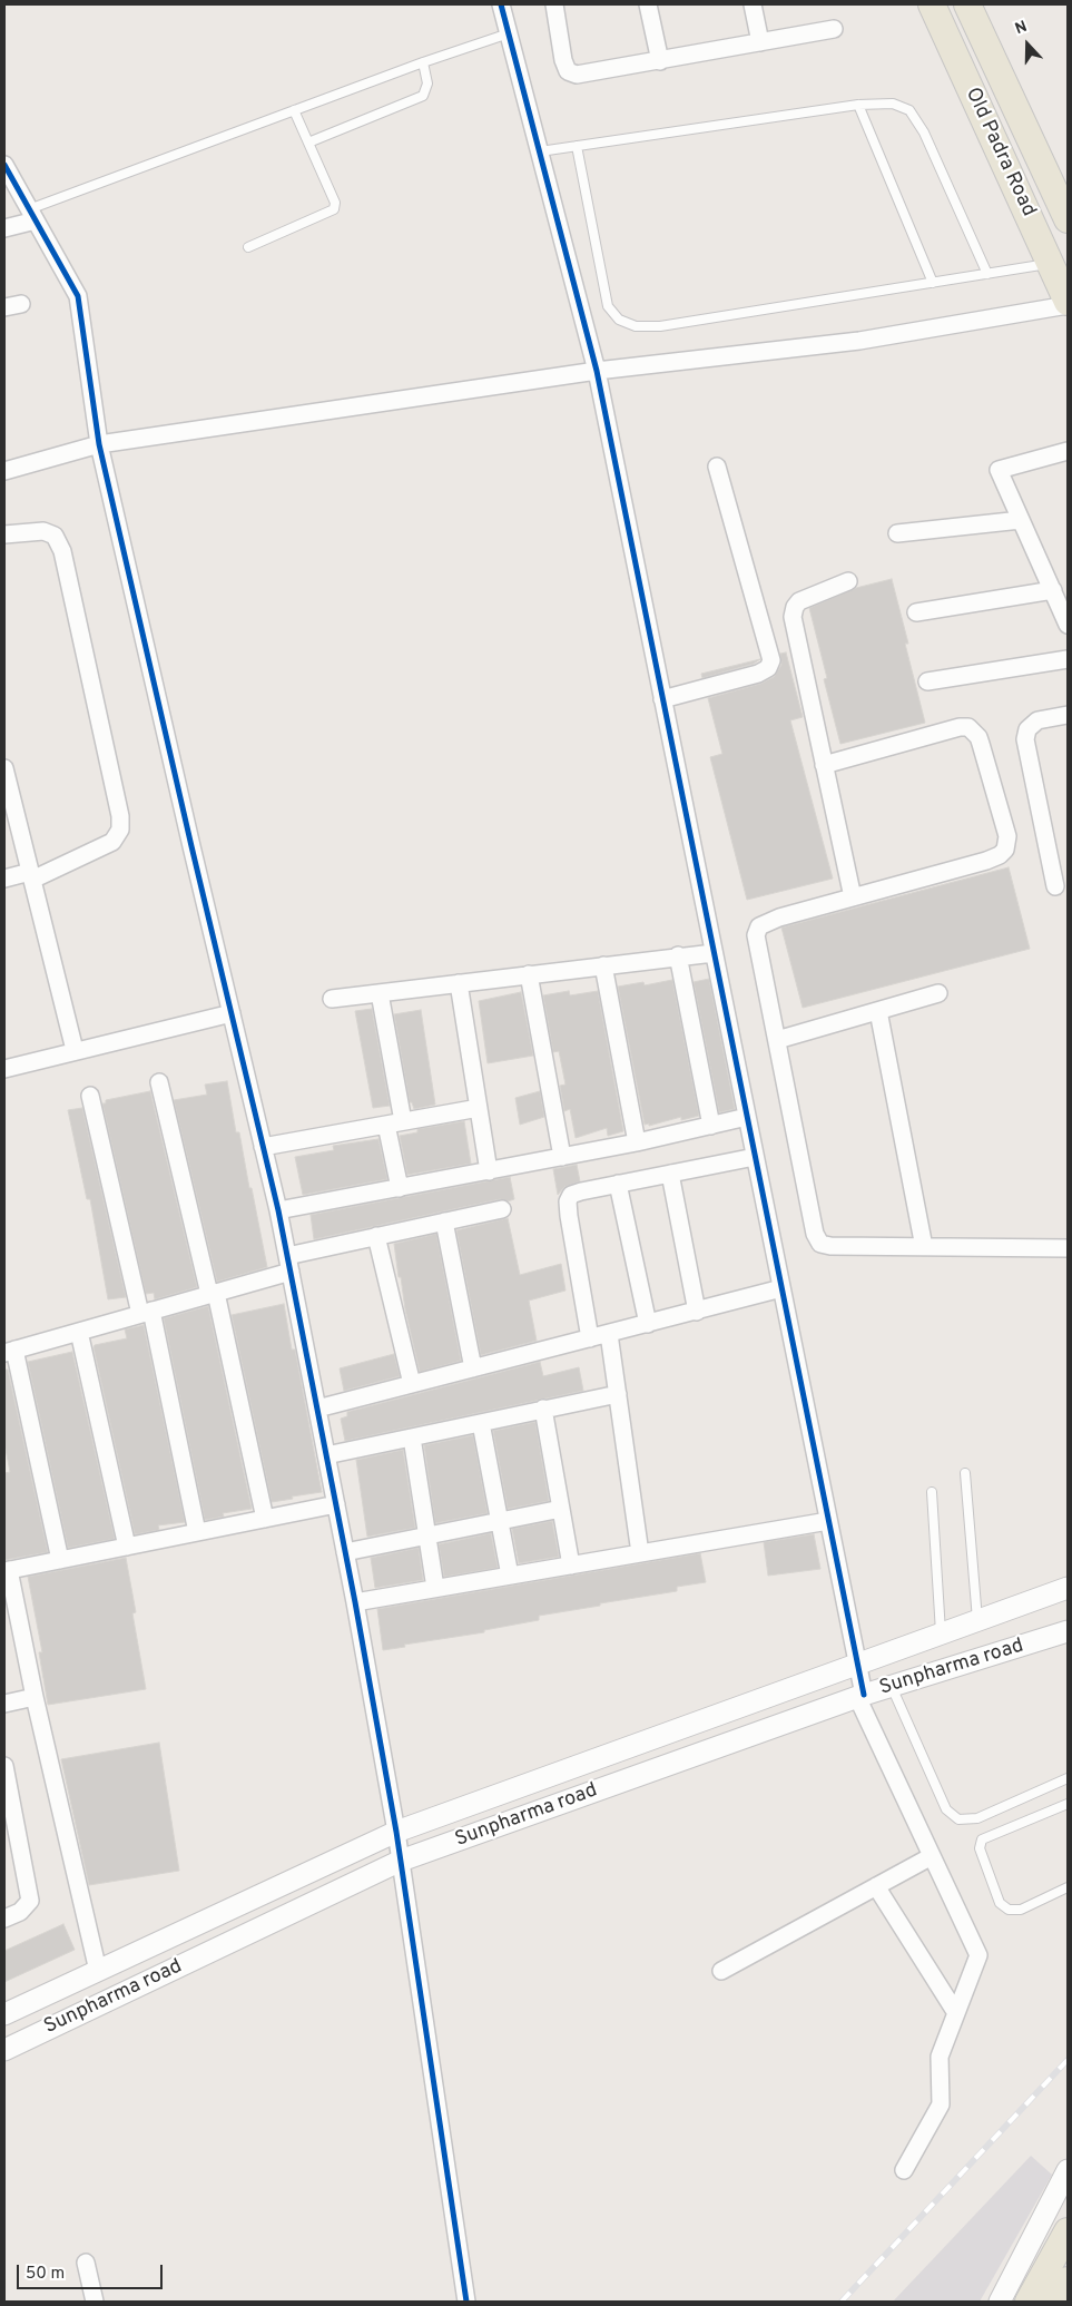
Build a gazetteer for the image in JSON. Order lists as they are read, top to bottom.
{
  "streets": {
    "main road": ["Old Padra Road"],
    "street": ["Sunpharma road"]
  },
  "scale_bar": "50 m",
  "north": "top"
}
